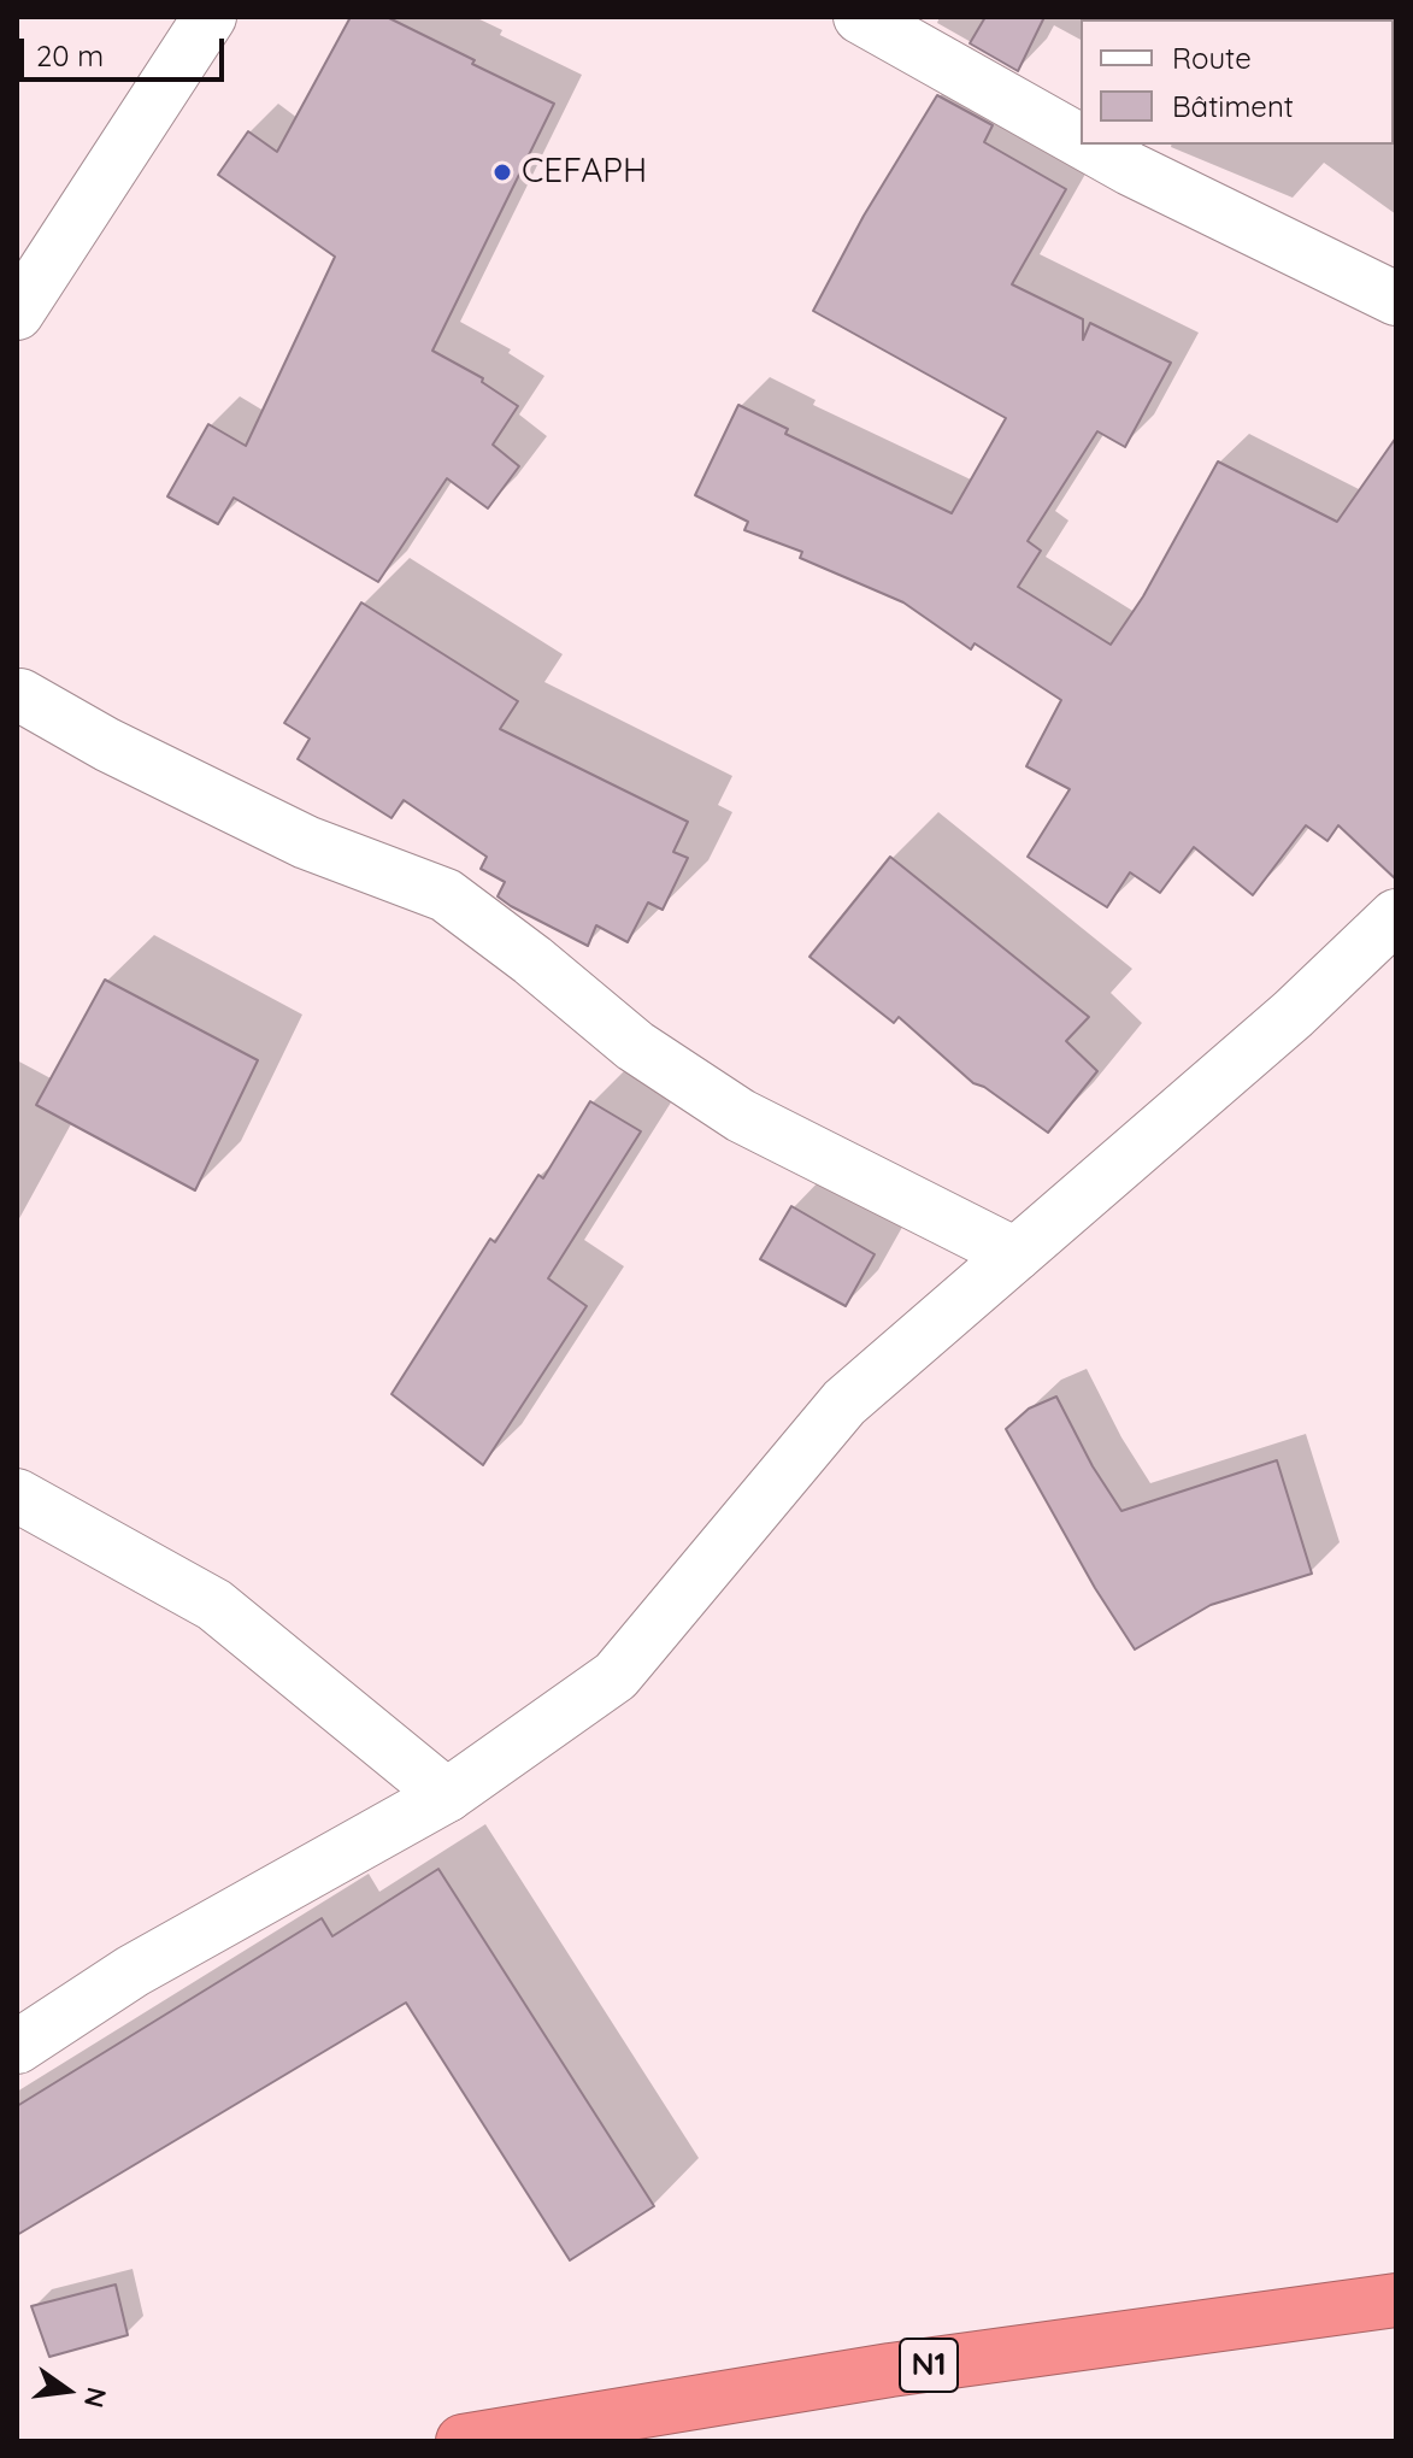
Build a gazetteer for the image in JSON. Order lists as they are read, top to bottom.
{
  "streets": {
    "highway": ["N1"]
  },
  "places": ["CEFAPH"],
  "legend": ["Route", "Bâtiment"],
  "scale_bar": "20 m",
  "north": "right"
}
